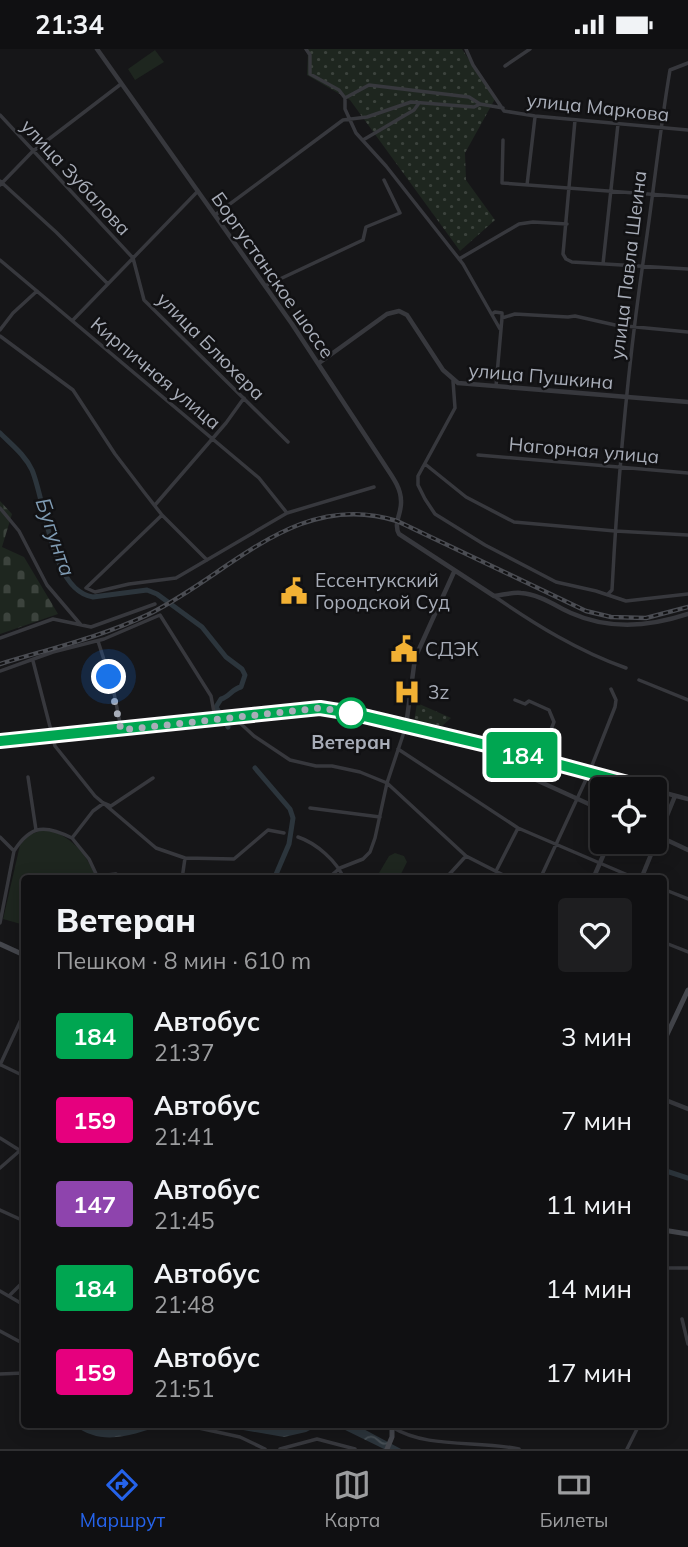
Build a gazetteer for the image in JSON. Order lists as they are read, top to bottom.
{
  "streets": {
    "street": [
      "улица Маркова",
      "улица Зубалова",
      "улица Павла Шеина",
      "Боргустанское шоссе",
      "улица Блюхера",
      "Кирпичная улица",
      "улица Пушкина",
      "Нагорная улица"
    ]
  },
  "crossings": [
    ["улица Маркова", "улица Павла Шеина"],
    ["улица Зубалова", "улица Блюхера"],
    ["улица Павла Шеина", "улица Пушкина"],
    ["улица Павла Шеина", "Нагорная улица"],
    ["Боргустанское шоссе", "улица Пушкина"]
  ],
  "water": ["Бугунта"],
  "places": {
    "public building": ["Ессентукский Городской Суд", "СДЭК"],
    "hospital": ["3z"],
    "other": ["Ветеран"]
  },
  "lines": ["bus line 184"],
  "page": {
    "status": "21:34",
    "on_map": "184",
    "heading": ["Ветеран", "Пешком · 8 мин · 610 m"],
    "list": [
      {
        "mark": "184",
        "name": "Автобус",
        "note": "21:37",
        "value": "3 мин"
      },
      {
        "mark": "159",
        "name": "Автобус",
        "note": "21:41",
        "value": "7 мин"
      },
      {
        "mark": "147",
        "name": "Автобус",
        "note": "21:45",
        "value": "11 мин"
      },
      {
        "mark": "184",
        "name": "Автобус",
        "note": "21:48",
        "value": "14 мин"
      },
      {
        "mark": "159",
        "name": "Автобус",
        "note": "21:51",
        "value": "17 мин"
      }
    ],
    "tabs": ["Маршрут", "Карта", "Билеты"]
  }
}
